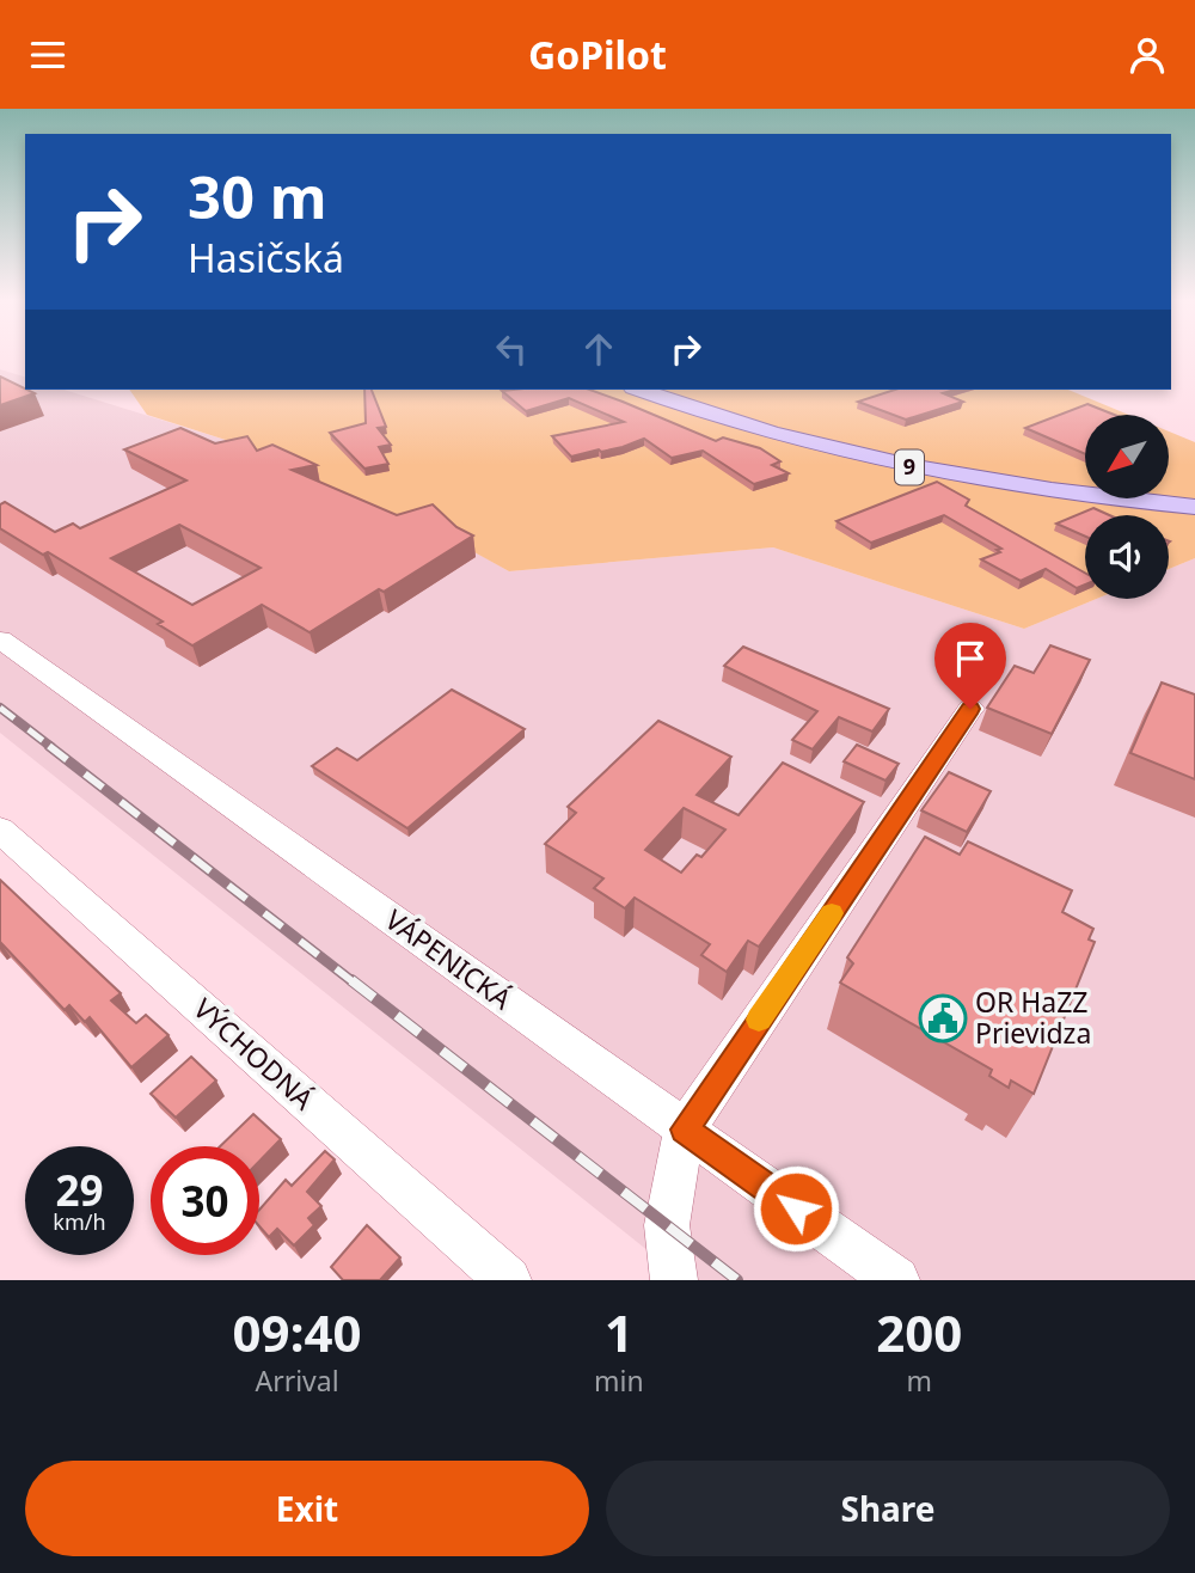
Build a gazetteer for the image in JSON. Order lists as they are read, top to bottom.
{
  "streets": {
    "main road": ["9"],
    "street": ["VÁPENICKÁ", "VÝCHODNÁ"]
  },
  "places": {
    "public building": ["OR HaZZ Prievidza"]
  },
  "north": "bottom left",
  "page": {
    "header": "GoPilot",
    "turn": ["30 m", "Hasičská"],
    "speed": "29 km/h",
    "limit": "30",
    "eta": [
      "09:40",
      "Arrival",
      "1",
      "min",
      "200",
      "m"
    ],
    "buttons": ["Exit", "Share"]
  }
}
